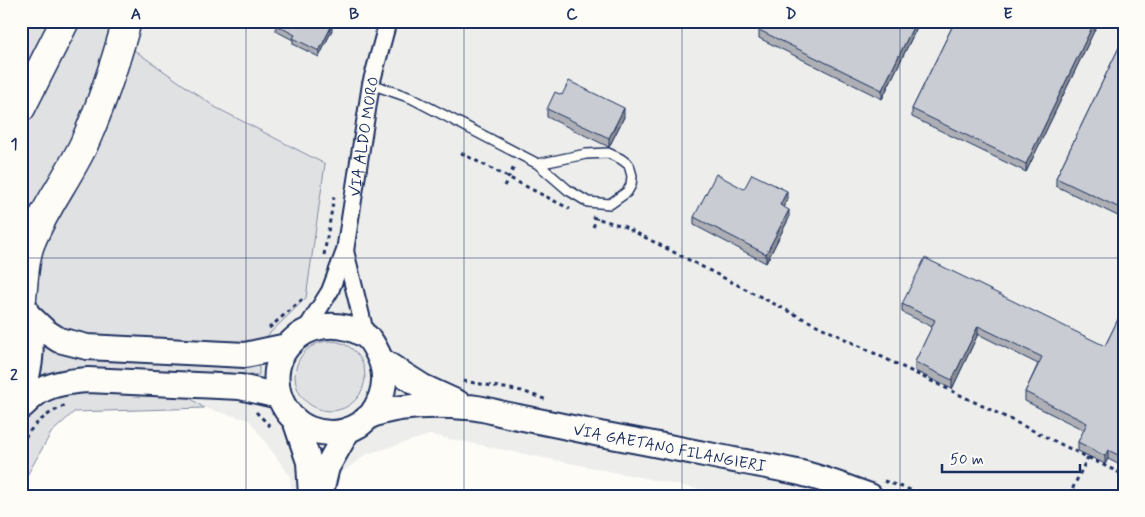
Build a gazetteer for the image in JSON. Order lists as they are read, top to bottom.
{
  "streets": {
    "street": ["VIA ALDO MORO", "VIA GAETANO FILANGIERI"]
  },
  "crossings": [
    ["VIA ALDO MORO", "VIA GAETANO FILANGIERI"]
  ],
  "scale_bar": "50 m",
  "grid": {
    "columns": [
      "A",
      "B",
      "C",
      "D",
      "E"
    ],
    "rows": ["1", "2"]
  }
}
